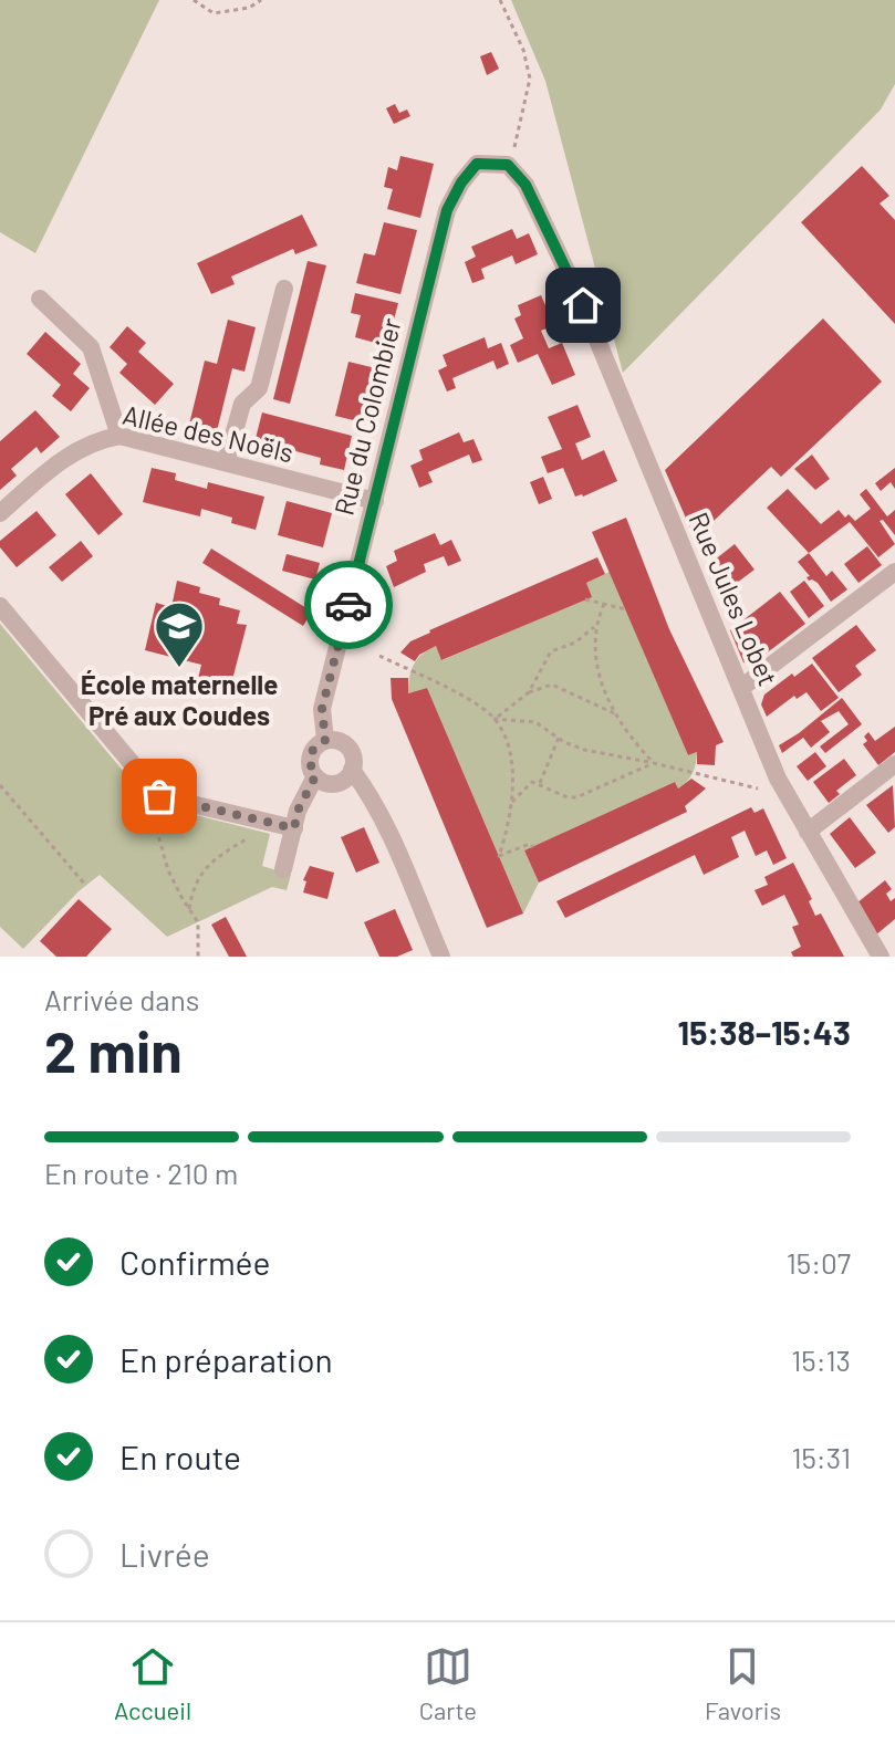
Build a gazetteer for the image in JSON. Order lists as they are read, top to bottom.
{
  "streets": {
    "street": ["Rue du Colombier", "Allée des Noëls", "Rue Jules Lobet"]
  },
  "crossings": [
    ["Rue du Colombier", "Allée des Noëls"],
    ["Rue du Colombier", "Rue Jules Lobet"]
  ],
  "places": {
    "school or university": ["École maternelle Pré aux Coudes"]
  },
  "page": {
    "heading": ["2 min", "Arrivée dans", "15:38–15:43"],
    "bar": "En route · 210 m",
    "list": [
      ["Confirmée", "15:07"],
      ["En préparation", "15:13"],
      ["En route", "15:31"],
      "Livrée"
    ],
    "tabs": ["Accueil", "Carte", "Favoris"]
  }
}
